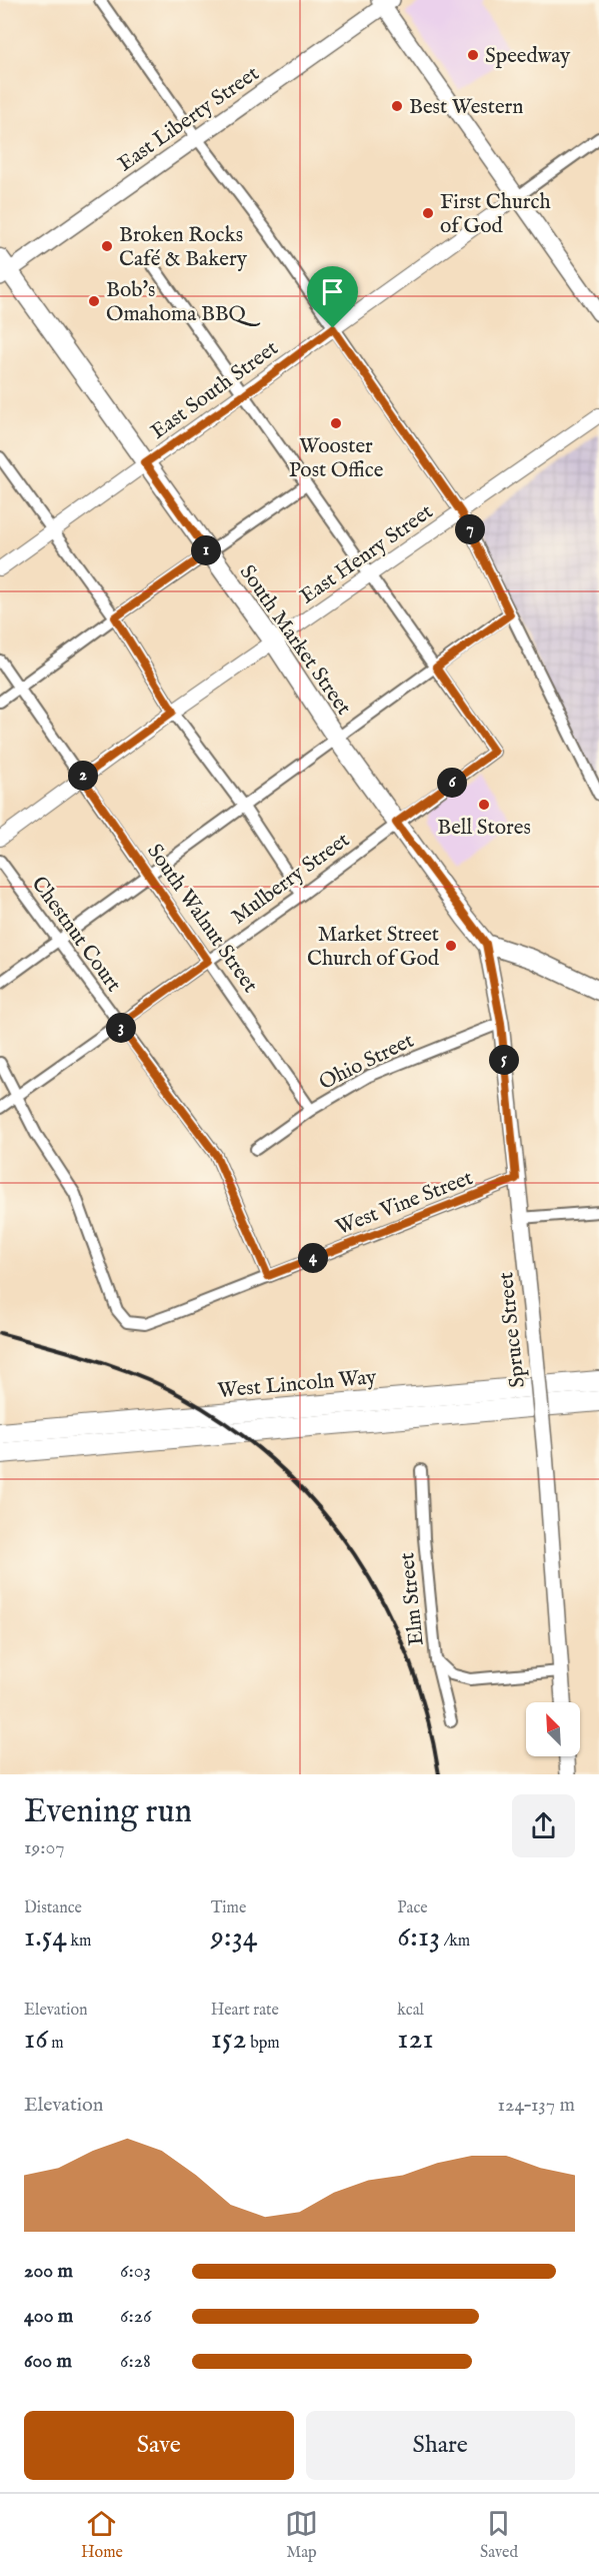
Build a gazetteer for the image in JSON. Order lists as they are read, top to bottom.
{
  "streets": {
    "highway": ["West Lincoln Way"],
    "main road": ["East Liberty Street", "South Market Street", "Spruce Street"],
    "street": [
      "East South Street",
      "East Henry Street",
      "Mulberry Street",
      "South Walnut Street",
      "Chestnut Court",
      "Ohio Street",
      "West Vine Street",
      "Elm Street"
    ]
  },
  "crossings": [
    ["East Liberty Street", "South Market Street"],
    ["East South Street", "South Market Street"],
    ["East Henry Street", "South Market Street"],
    ["East Henry Street", "South Walnut Street"],
    ["South Market Street", "Mulberry Street"],
    ["South Market Street", "Spruce Street"],
    ["Mulberry Street", "South Walnut Street"],
    ["Mulberry Street", "Chestnut Court"],
    ["Mulberry Street", "West Vine Street"],
    ["South Walnut Street", "Ohio Street"],
    ["Chestnut Court", "West Vine Street"],
    ["Ohio Street", "Spruce Street"],
    ["West Vine Street", "Spruce Street"]
  ],
  "places": [
    "Speedway",
    "Best Western",
    "First Church of God",
    "Broken Rocks Café & Bakery",
    "Bob's Omahoma BBQ",
    "Wooster Post Office",
    "Bell Stores",
    "Market Street Church of God"
  ],
  "north": "top left",
  "page": {
    "pins": [
      "7",
      "1",
      "2",
      "6",
      "3",
      "5",
      "4"
    ],
    "heading": ["Evening run", "19:07"],
    "stats": [
      ["Distance", "1.54 km"],
      ["Time", "9:34"],
      ["Pace", "6:13 /km"],
      ["Elevation", "16 m"],
      ["Heart rate", "152 bpm"],
      ["kcal", "121"]
    ],
    "chart": ["Elevation", "124–137 m"],
    "list": [
      {
        "name": "200 m",
        "note": "6:03"
      },
      {
        "name": "400 m",
        "note": "6:26"
      },
      {
        "name": "600 m",
        "note": "6:28"
      }
    ],
    "buttons": ["Save", "Share"],
    "tabs": ["Home", "Map", "Saved"]
  }
}
